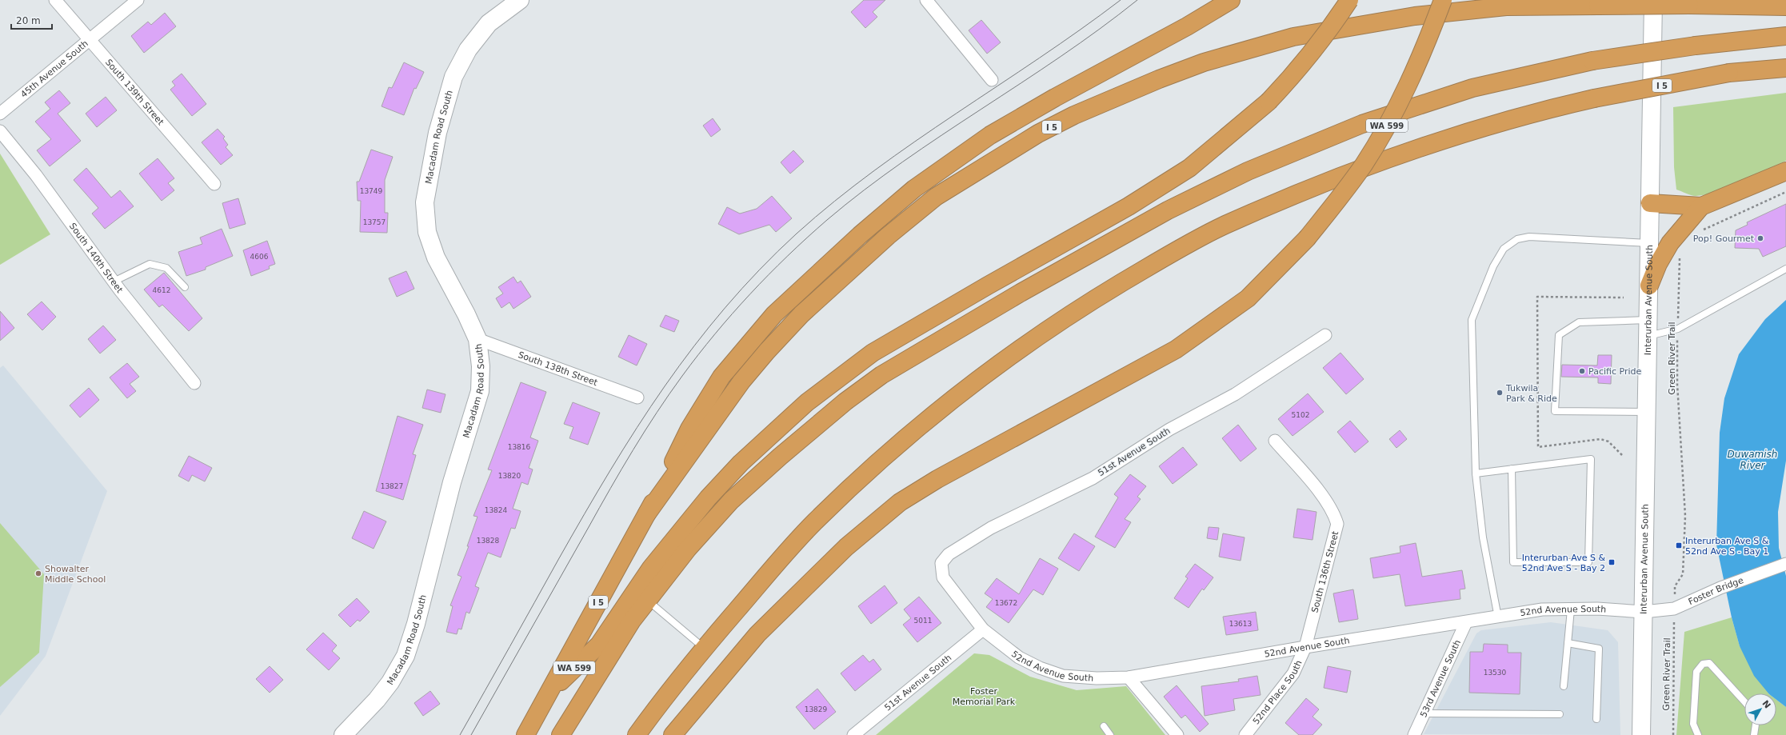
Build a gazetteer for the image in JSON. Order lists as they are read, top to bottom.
{
  "streets": {
    "highway": ["I 5", "WA 599"],
    "street": [
      "45th Avenue South",
      "South 139th Street",
      "Macadam Road South",
      "South 140th Street",
      "Interurban Avenue South",
      "South 138th Street",
      "51st Avenue South",
      "South 136th Street",
      "Foster Bridge",
      "52nd Avenue South",
      "53rd Avenue South",
      "52nd Place South"
    ],
    "path": ["Green River Trail"]
  },
  "crossings": [
    ["45th Avenue South", "South 139th Street"],
    ["I 5", "WA 599"],
    ["Macadam Road South", "South 138th Street"],
    ["Interurban Avenue South", "Foster Bridge"],
    ["Interurban Avenue South", "52nd Avenue South"],
    ["51st Avenue South", "52nd Avenue South"],
    ["South 136th Street", "52nd Avenue South"],
    ["South 136th Street", "52nd Place South"],
    ["Foster Bridge", "52nd Avenue South"],
    ["52nd Avenue South", "53rd Avenue South"],
    ["52nd Avenue South", "52nd Place South"]
  ],
  "water": ["Duwamish River"],
  "parks": ["Foster Memorial Park"],
  "places": {
    "other": [
      "Pop! Gourmet",
      "Pacific Pride",
      "Tukwila Park & Ride",
      "Showalter Middle School"
    ],
    "transit": ["Interurban Ave S & 52nd Ave S - Bay 1", "Interurban Ave S & 52nd Ave S - Bay 2"]
  },
  "house_numbers": [
    "13749",
    "13757",
    "4606",
    "4612",
    "5102",
    "13816",
    "13820",
    "13827",
    "13824",
    "13828",
    "13672",
    "5011",
    "13613",
    "13530",
    "13829"
  ],
  "scale_bar": "20 m",
  "north": "top right"
}
